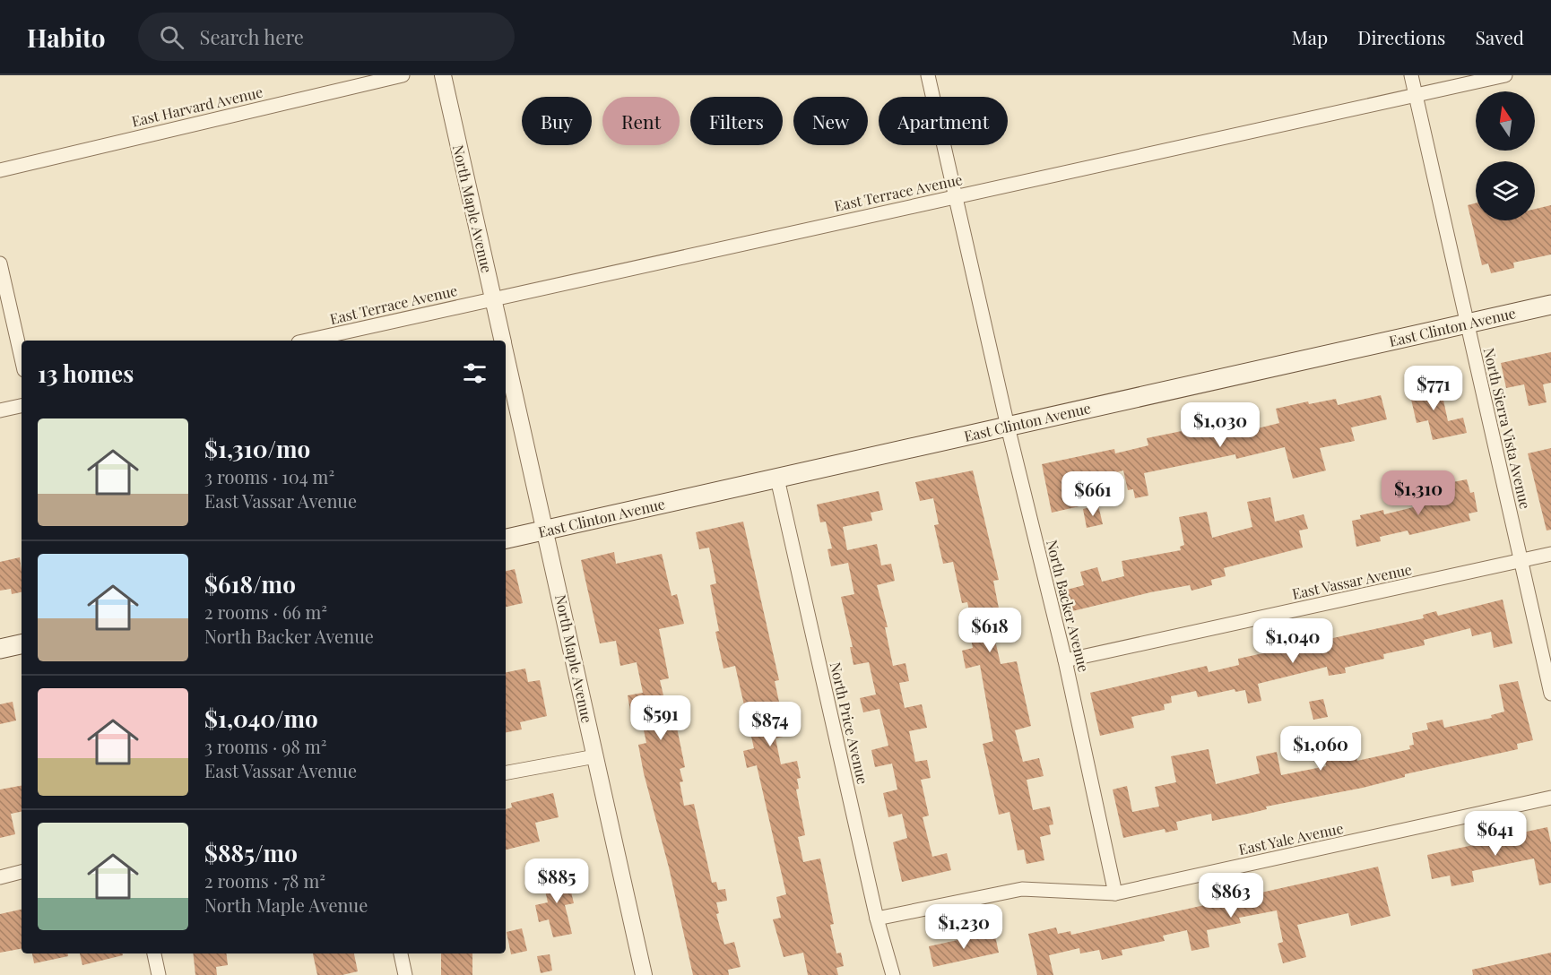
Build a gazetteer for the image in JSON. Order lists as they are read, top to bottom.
{
  "streets": {
    "main road": ["East Clinton Avenue"],
    "street": [
      "East Harvard Avenue",
      "East Terrace Avenue",
      "North Maple Avenue",
      "North Sierra Vista Avenue",
      "East Vassar Avenue",
      "North Backer Avenue",
      "North Price Avenue",
      "East Yale Avenue"
    ]
  },
  "crossings": [
    ["East Terrace Avenue", "North Maple Avenue"],
    ["East Terrace Avenue", "North Sierra Vista Avenue"],
    ["East Terrace Avenue", "North Backer Avenue"],
    ["North Maple Avenue", "East Clinton Avenue"],
    ["East Clinton Avenue", "North Sierra Vista Avenue"],
    ["East Clinton Avenue", "North Backer Avenue"],
    ["East Clinton Avenue", "North Price Avenue"],
    ["North Sierra Vista Avenue", "East Vassar Avenue"],
    ["East Vassar Avenue", "North Backer Avenue"],
    ["North Backer Avenue", "East Yale Avenue"],
    ["North Price Avenue", "East Yale Avenue"]
  ],
  "north": "top",
  "page": {
    "header": "Habito",
    "search": "Search here",
    "nav": ["Map", "Directions", "Saved"],
    "chip": [
      "Buy",
      "Rent",
      "Filters",
      "New",
      "Apartment"
    ],
    "heading": "13 homes",
    "price": [
      "$771",
      "$1,030",
      "$1,310",
      "$661",
      "$618",
      "$1,040",
      "$591",
      "$874",
      "$1,060",
      "$641",
      "$885",
      "$863",
      "$1,230"
    ],
    "list": [
      {
        "name": "$1,310/mo",
        "note": "3 rooms · 104 m² · East Vassar Avenue"
      },
      {
        "name": "$618/mo",
        "note": "2 rooms · 66 m² · North Backer Avenue"
      },
      {
        "name": "$1,040/mo",
        "note": "3 rooms · 98 m² · East Vassar Avenue"
      },
      {
        "name": "$885/mo",
        "note": "2 rooms · 78 m² · North Maple Avenue"
      }
    ]
  }
}
